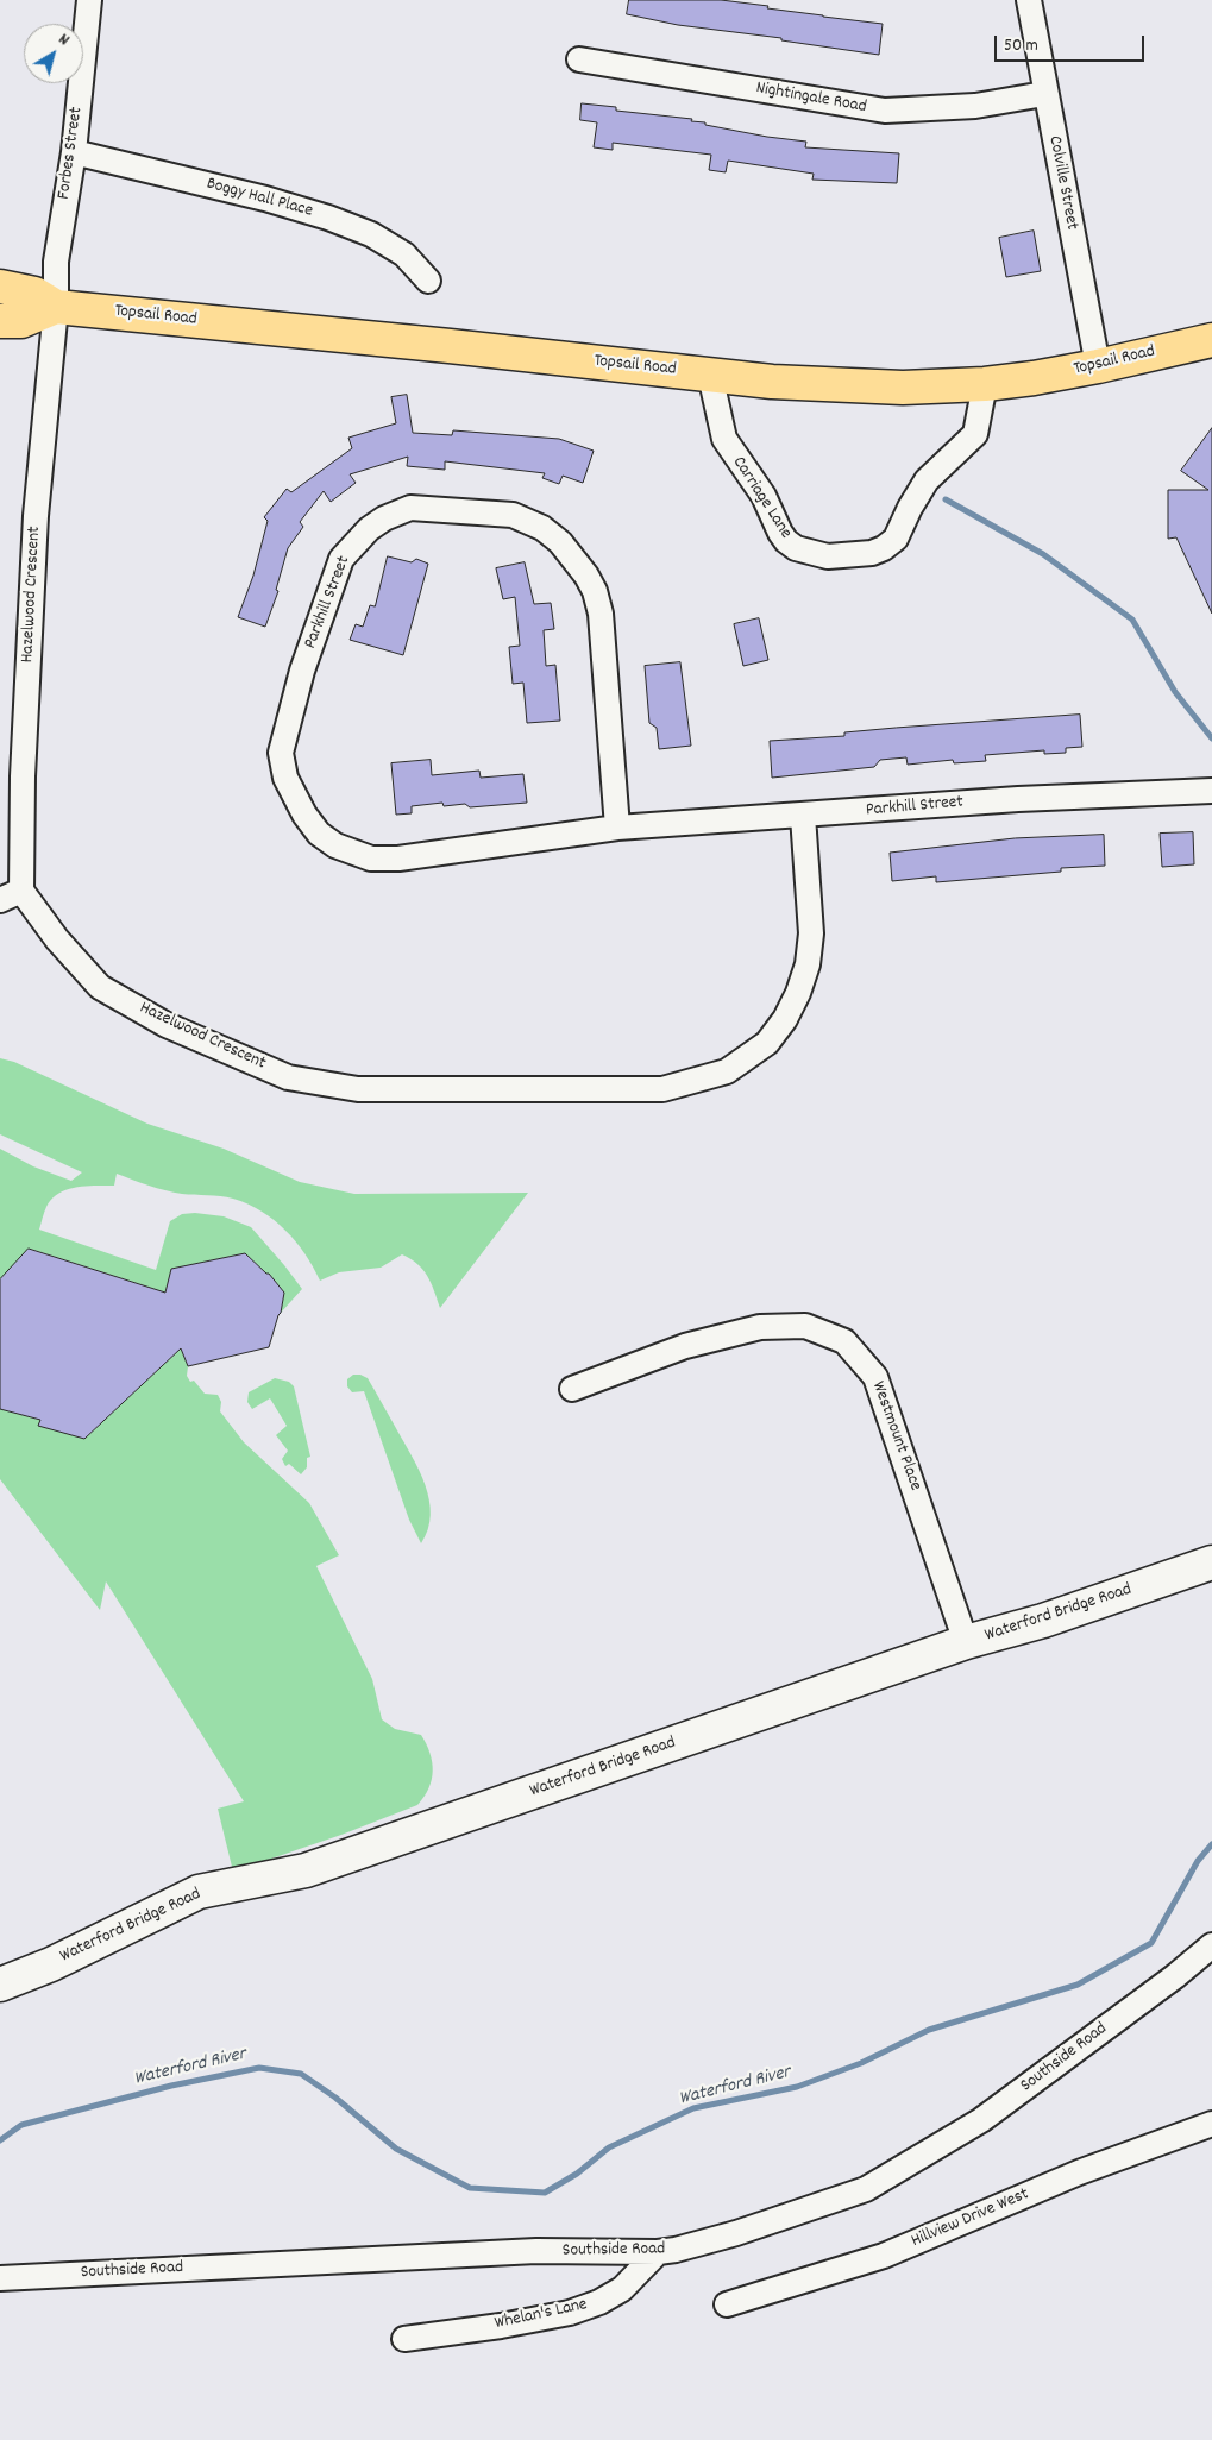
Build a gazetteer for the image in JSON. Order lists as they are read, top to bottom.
{
  "streets": {
    "main road": ["Topsail Road", "Waterford Bridge Road"],
    "street": [
      "Nightingale Road",
      "Forbes Street",
      "Colville Street",
      "Boggy Hall Place",
      "Carriage Lane",
      "Hazelwood Crescent",
      "Parkhill Street",
      "Westmount Place",
      "Southside Road",
      "Hillview Drive West",
      "Whelan's Lane"
    ]
  },
  "crossings": [
    ["Nightingale Road", "Colville Street"],
    ["Forbes Street", "Boggy Hall Place"],
    ["Forbes Street", "Topsail Road"],
    ["Forbes Street", "Hazelwood Crescent"],
    ["Colville Street", "Topsail Road"],
    ["Topsail Road", "Carriage Lane"],
    ["Topsail Road", "Hazelwood Crescent"],
    ["Hazelwood Crescent", "Parkhill Street"],
    ["Westmount Place", "Waterford Bridge Road"],
    ["Southside Road", "Whelan's Lane"]
  ],
  "water": ["Waterford River"],
  "scale_bar": "50 m",
  "north": "top right"
}
